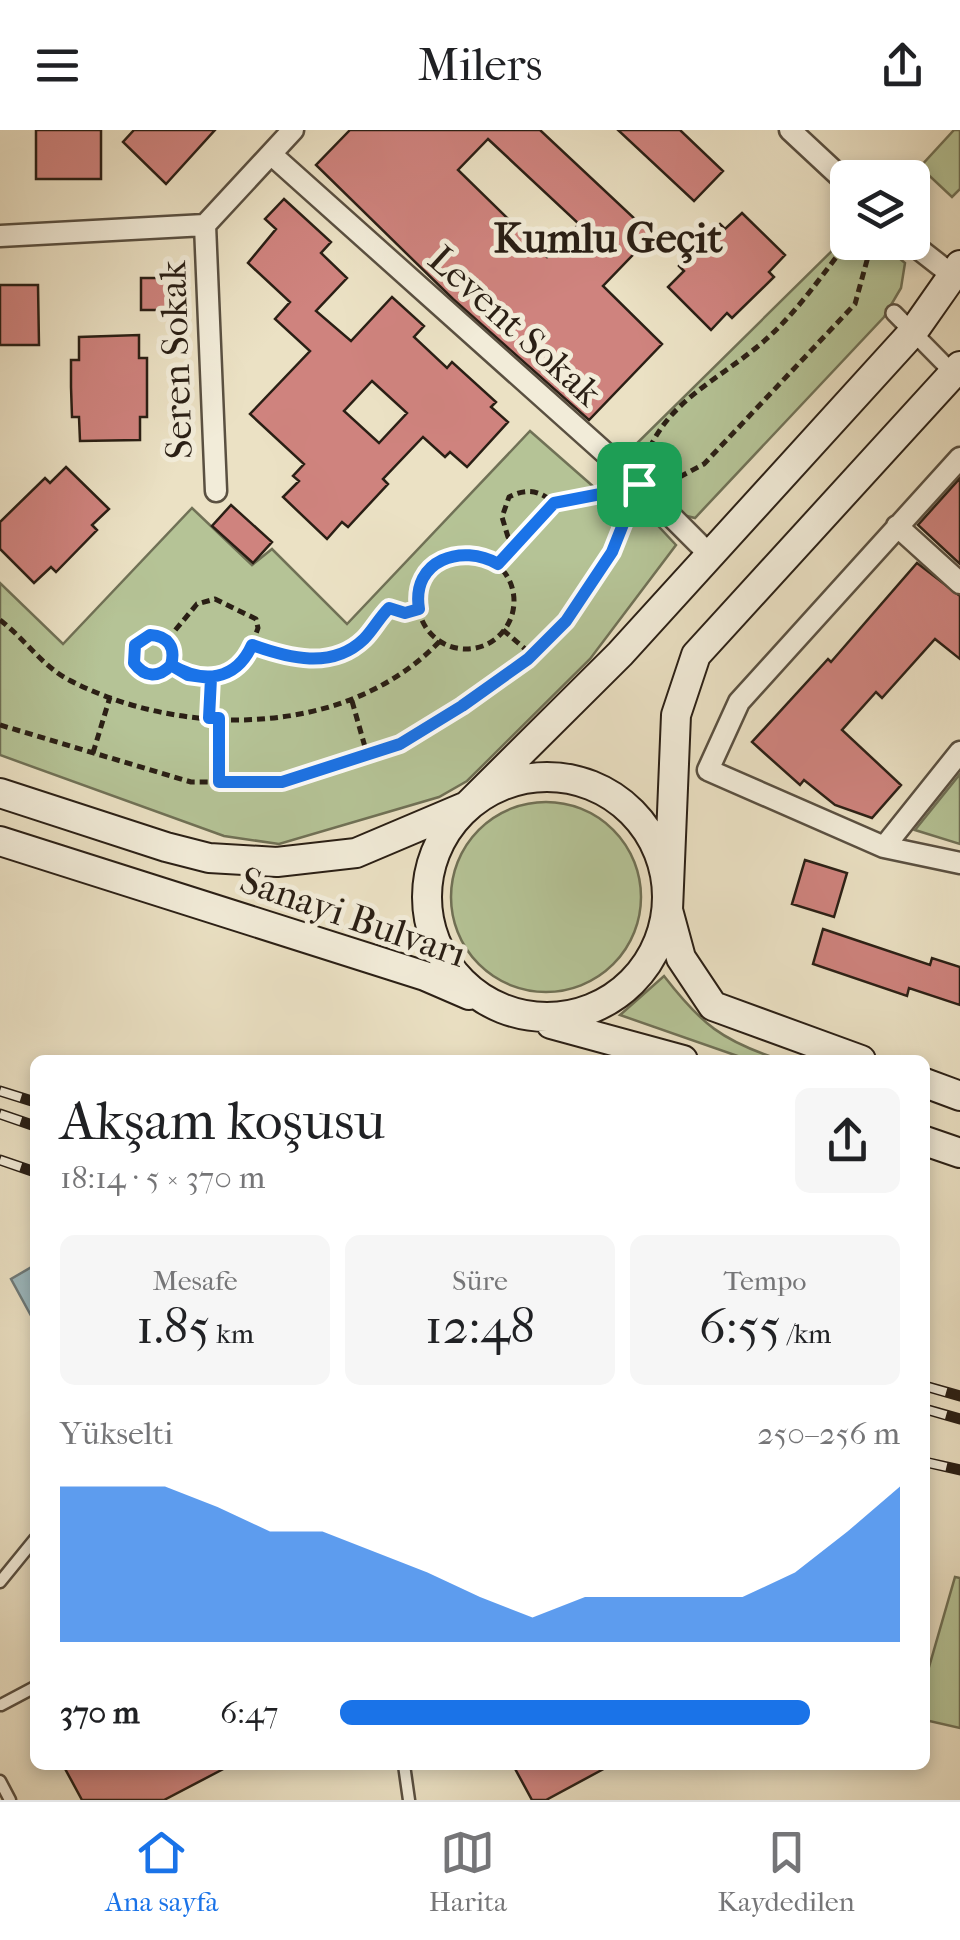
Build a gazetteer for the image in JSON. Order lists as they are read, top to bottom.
{
  "streets": {
    "main road": ["Sanayi Bulvarı"],
    "street": ["Levent Sokak", "Seren Sokak"]
  },
  "districts": ["Kumlu Geçit"],
  "page": {
    "header": "Milers",
    "heading": ["Akşam koşusu", "18:14 · 5 × 370 m"],
    "stats": [
      ["Mesafe", "1.85 km"],
      ["Süre", "12:48"],
      ["Tempo", "6:55 /km"]
    ],
    "chart": ["Yükselti", "250–256 m"],
    "list": [
      {
        "name": "370 m",
        "note": "6:47"
      }
    ],
    "tabs": ["Ana sayfa", "Harita", "Kaydedilen"]
  }
}
